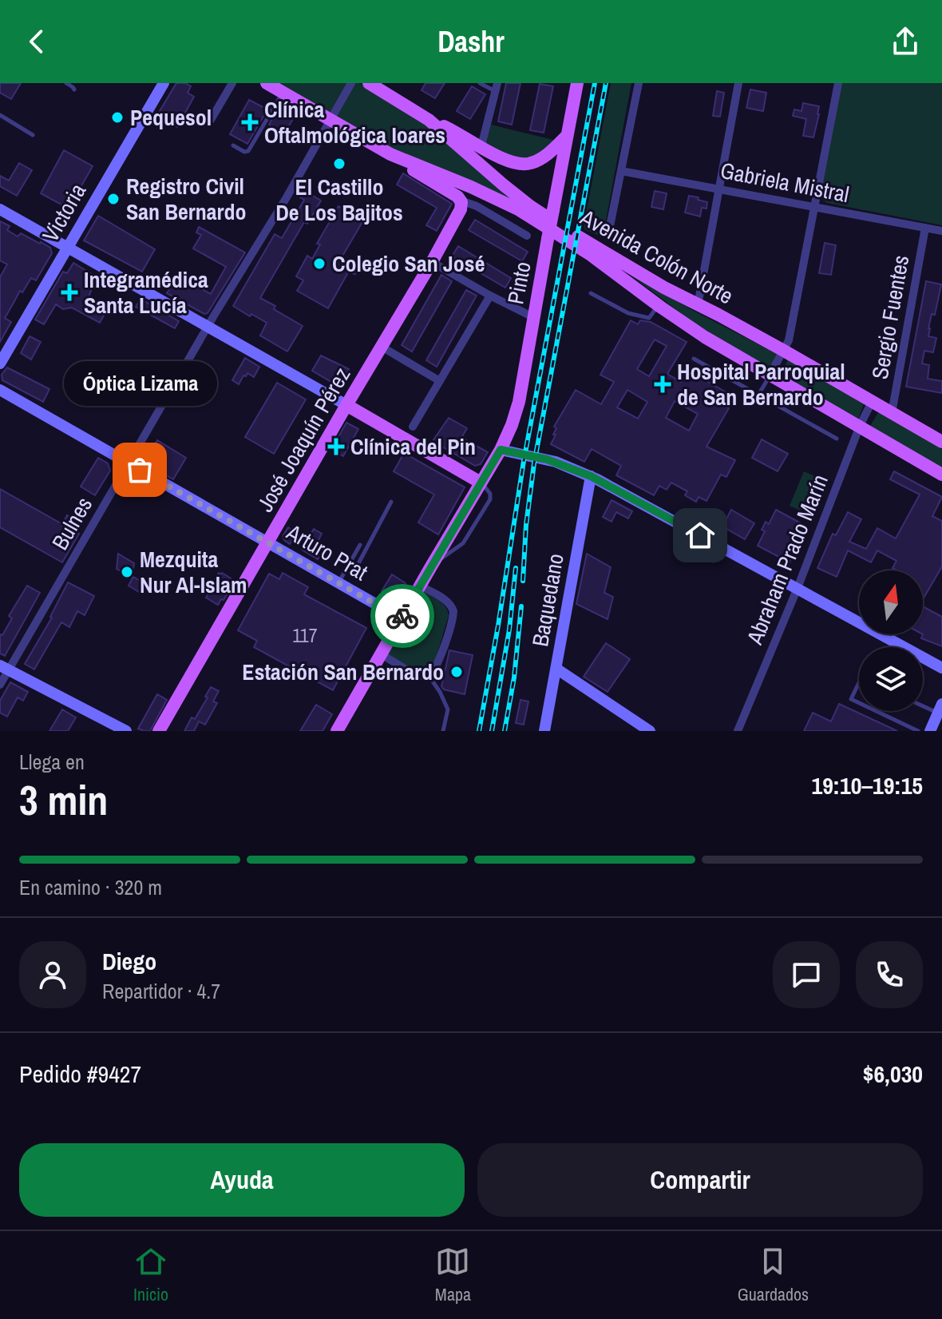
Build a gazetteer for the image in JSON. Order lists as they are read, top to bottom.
{
  "streets": {
    "main road": ["Avenida Colón Norte", "Pinto", "José Joaquín Pérez"],
    "street": [
      "Gabriela Mistral",
      "Victoria",
      "Sergio Fuentes",
      "Bulnes",
      "Arturo Prat",
      "Abraham Prado Marín",
      "Baquedano"
    ]
  },
  "crossings": [
    ["Gabriela Mistral", "Sergio Fuentes"],
    ["Avenida Colón Norte", "Sergio Fuentes"],
    ["Avenida Colón Norte", "Abraham Prado Marín"],
    ["Pinto", "Arturo Prat"],
    ["José Joaquín Pérez", "Arturo Prat"],
    ["Bulnes", "Arturo Prat"]
  ],
  "places": {
    "other": [
      "Pequesol",
      "El Castillo De Los Bajitos",
      "Registro Civil San Bernardo",
      "Colegio San José",
      "Óptica Lizama",
      "Mezquita Nur Al-Islam",
      "Estación San Bernardo"
    ],
    "health": [
      "Clínica Oftalmológica Ioares",
      "Integramédica Santa Lucía",
      "Hospital Parroquial de San Bernardo",
      "Clínica del Pin"
    ]
  },
  "house_numbers": ["117"],
  "north": "top",
  "page": {
    "header": "Dashr",
    "bubble": "Óptica Lizama",
    "heading": ["3 min", "Llega en", "19:10–19:15"],
    "panel": [
      "Diego",
      "Repartidor · 4.7",
      "Pedido #9427",
      "$6,030"
    ],
    "bar": "En camino · 320 m",
    "buttons": ["Ayuda", "Compartir"],
    "tabs": ["Inicio", "Mapa", "Guardados"]
  }
}
